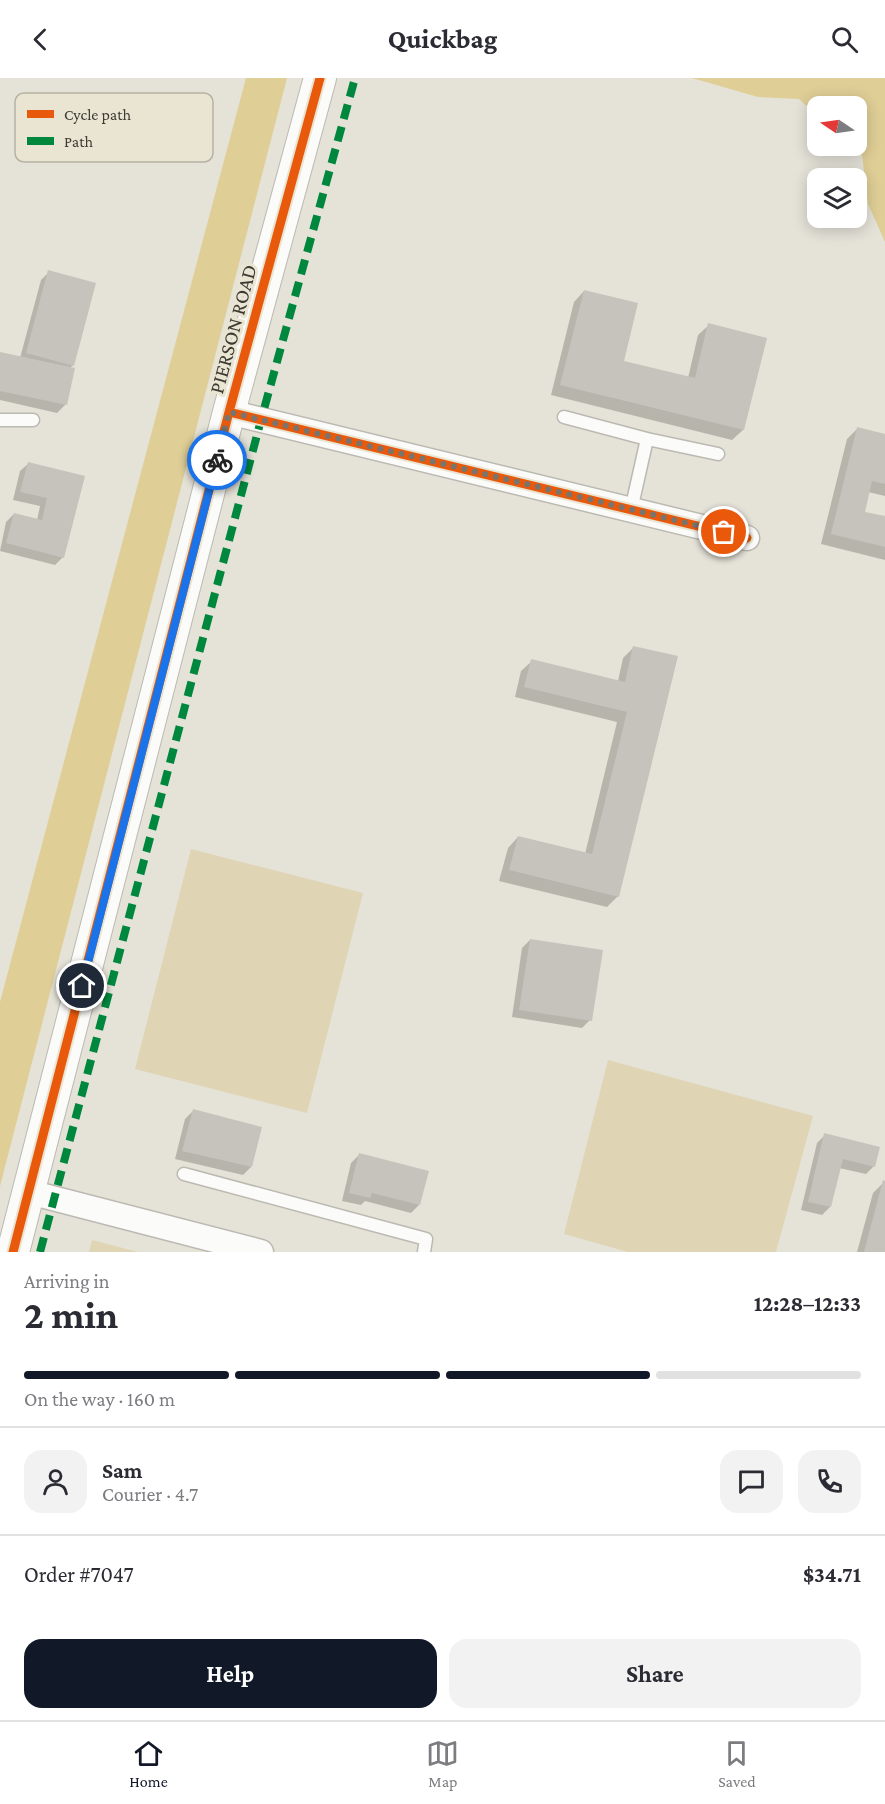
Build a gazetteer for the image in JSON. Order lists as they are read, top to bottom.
{
  "streets": {
    "street": ["PIERSON ROAD"]
  },
  "legend": ["Cycle path", "Path"],
  "north": "left",
  "page": {
    "header": "Quickbag",
    "heading": ["2 min", "Arriving in", "12:28–12:33"],
    "panel": [
      "Sam",
      "Courier · 4.7",
      "Order #7047",
      "$34.71"
    ],
    "bar": "On the way · 160 m",
    "buttons": ["Help", "Share"],
    "tabs": ["Home", "Map", "Saved"]
  }
}
